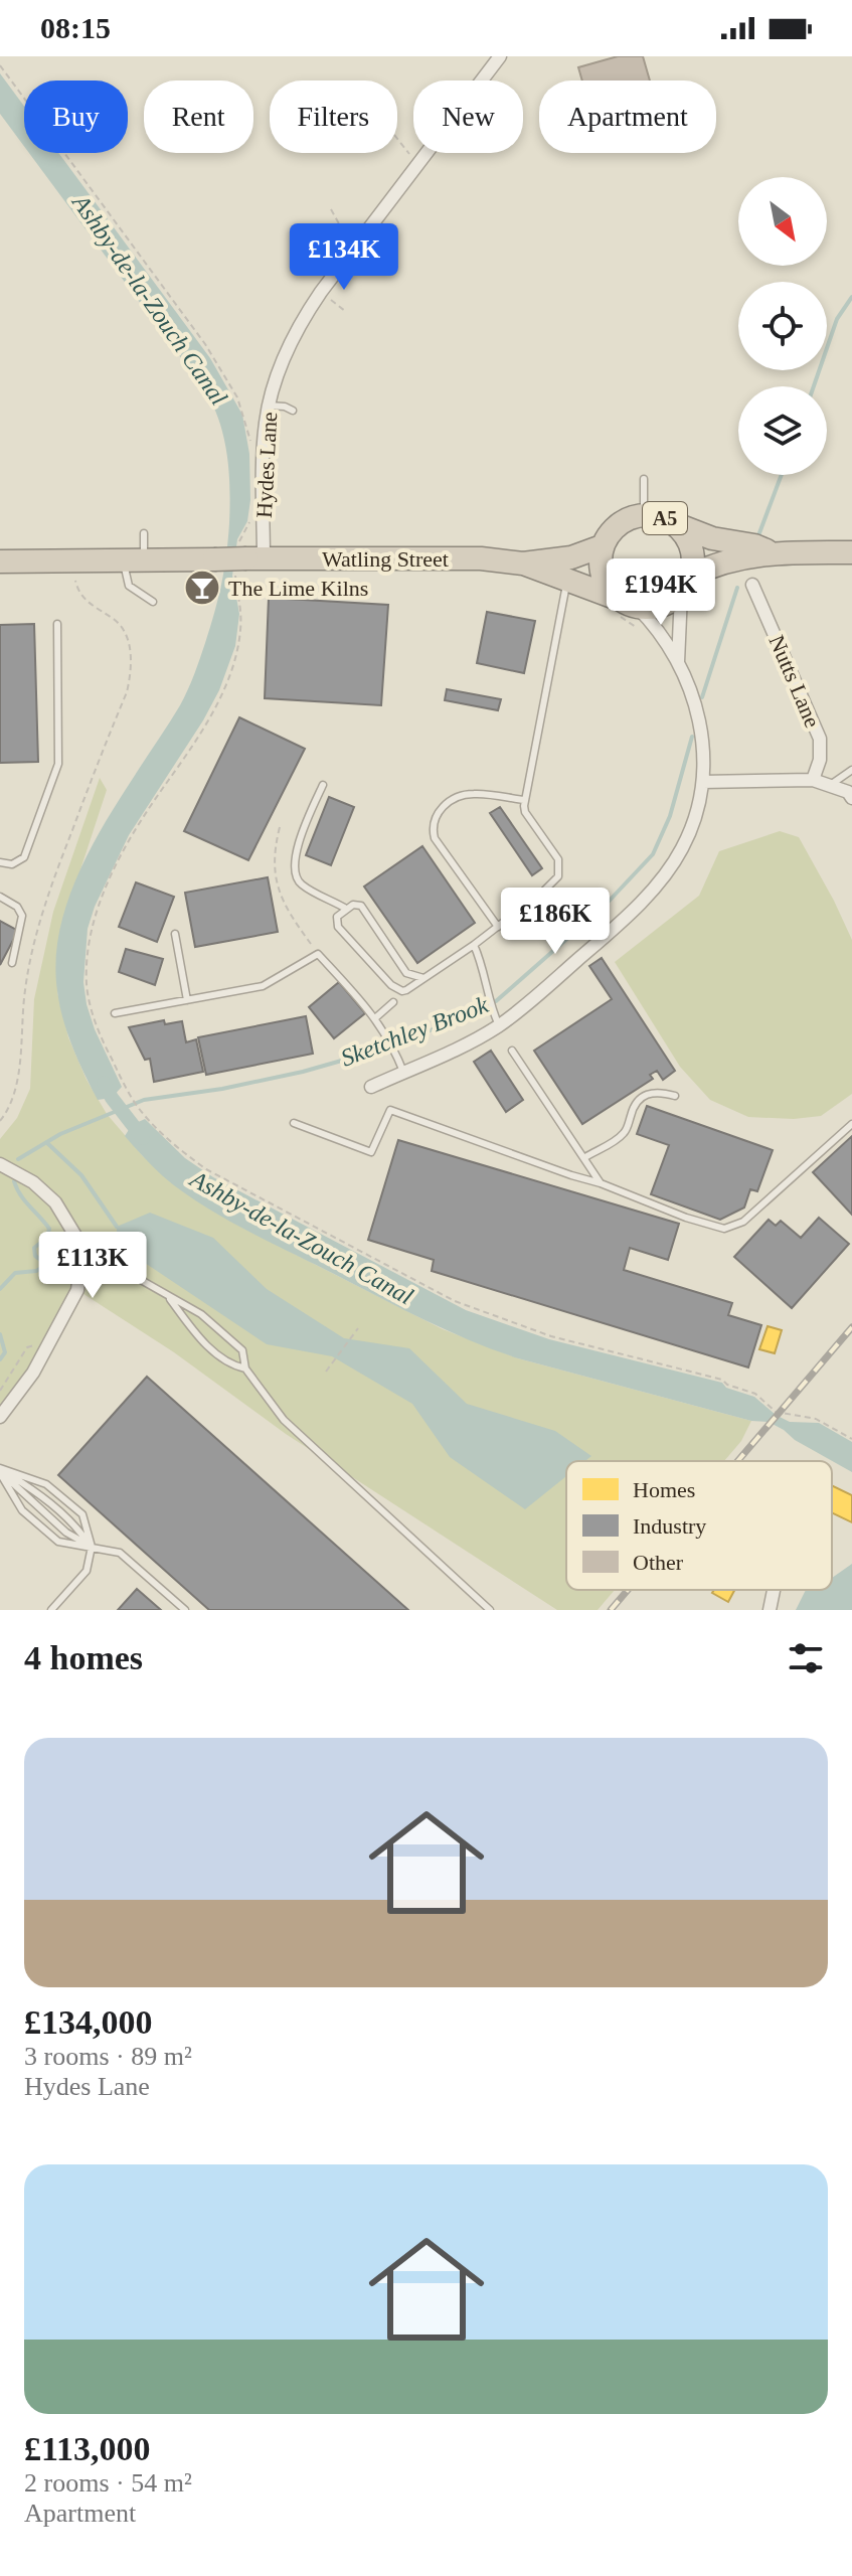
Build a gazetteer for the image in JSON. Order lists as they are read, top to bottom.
{
  "streets": {
    "highway": ["A5", "Watling Street"],
    "street": ["Hydes Lane", "Nutts Lane"]
  },
  "crossings": [
    ["Hydes Lane", "A5"],
    ["Hydes Lane", "Watling Street"],
    ["A5", "Watling Street"]
  ],
  "water": ["Ashby-de-la-Zouch Canal", "Sketchley Brook"],
  "places": {
    "bar": ["The Lime Kilns"]
  },
  "legend": ["Homes", "Industry", "Other"],
  "north": "bottom right",
  "page": {
    "status": "08:15",
    "chip": [
      "Buy",
      "Rent",
      "Filters",
      "New",
      "Apartment"
    ],
    "price": [
      "£134K",
      "£194K",
      "£186K",
      "£113K"
    ],
    "heading": "4 homes",
    "list": [
      {
        "name": "£134,000",
        "note": "3 rooms · 89 m² · Hydes Lane"
      },
      {
        "name": "£113,000",
        "note": "2 rooms · 54 m² · Apartment"
      }
    ]
  }
}
